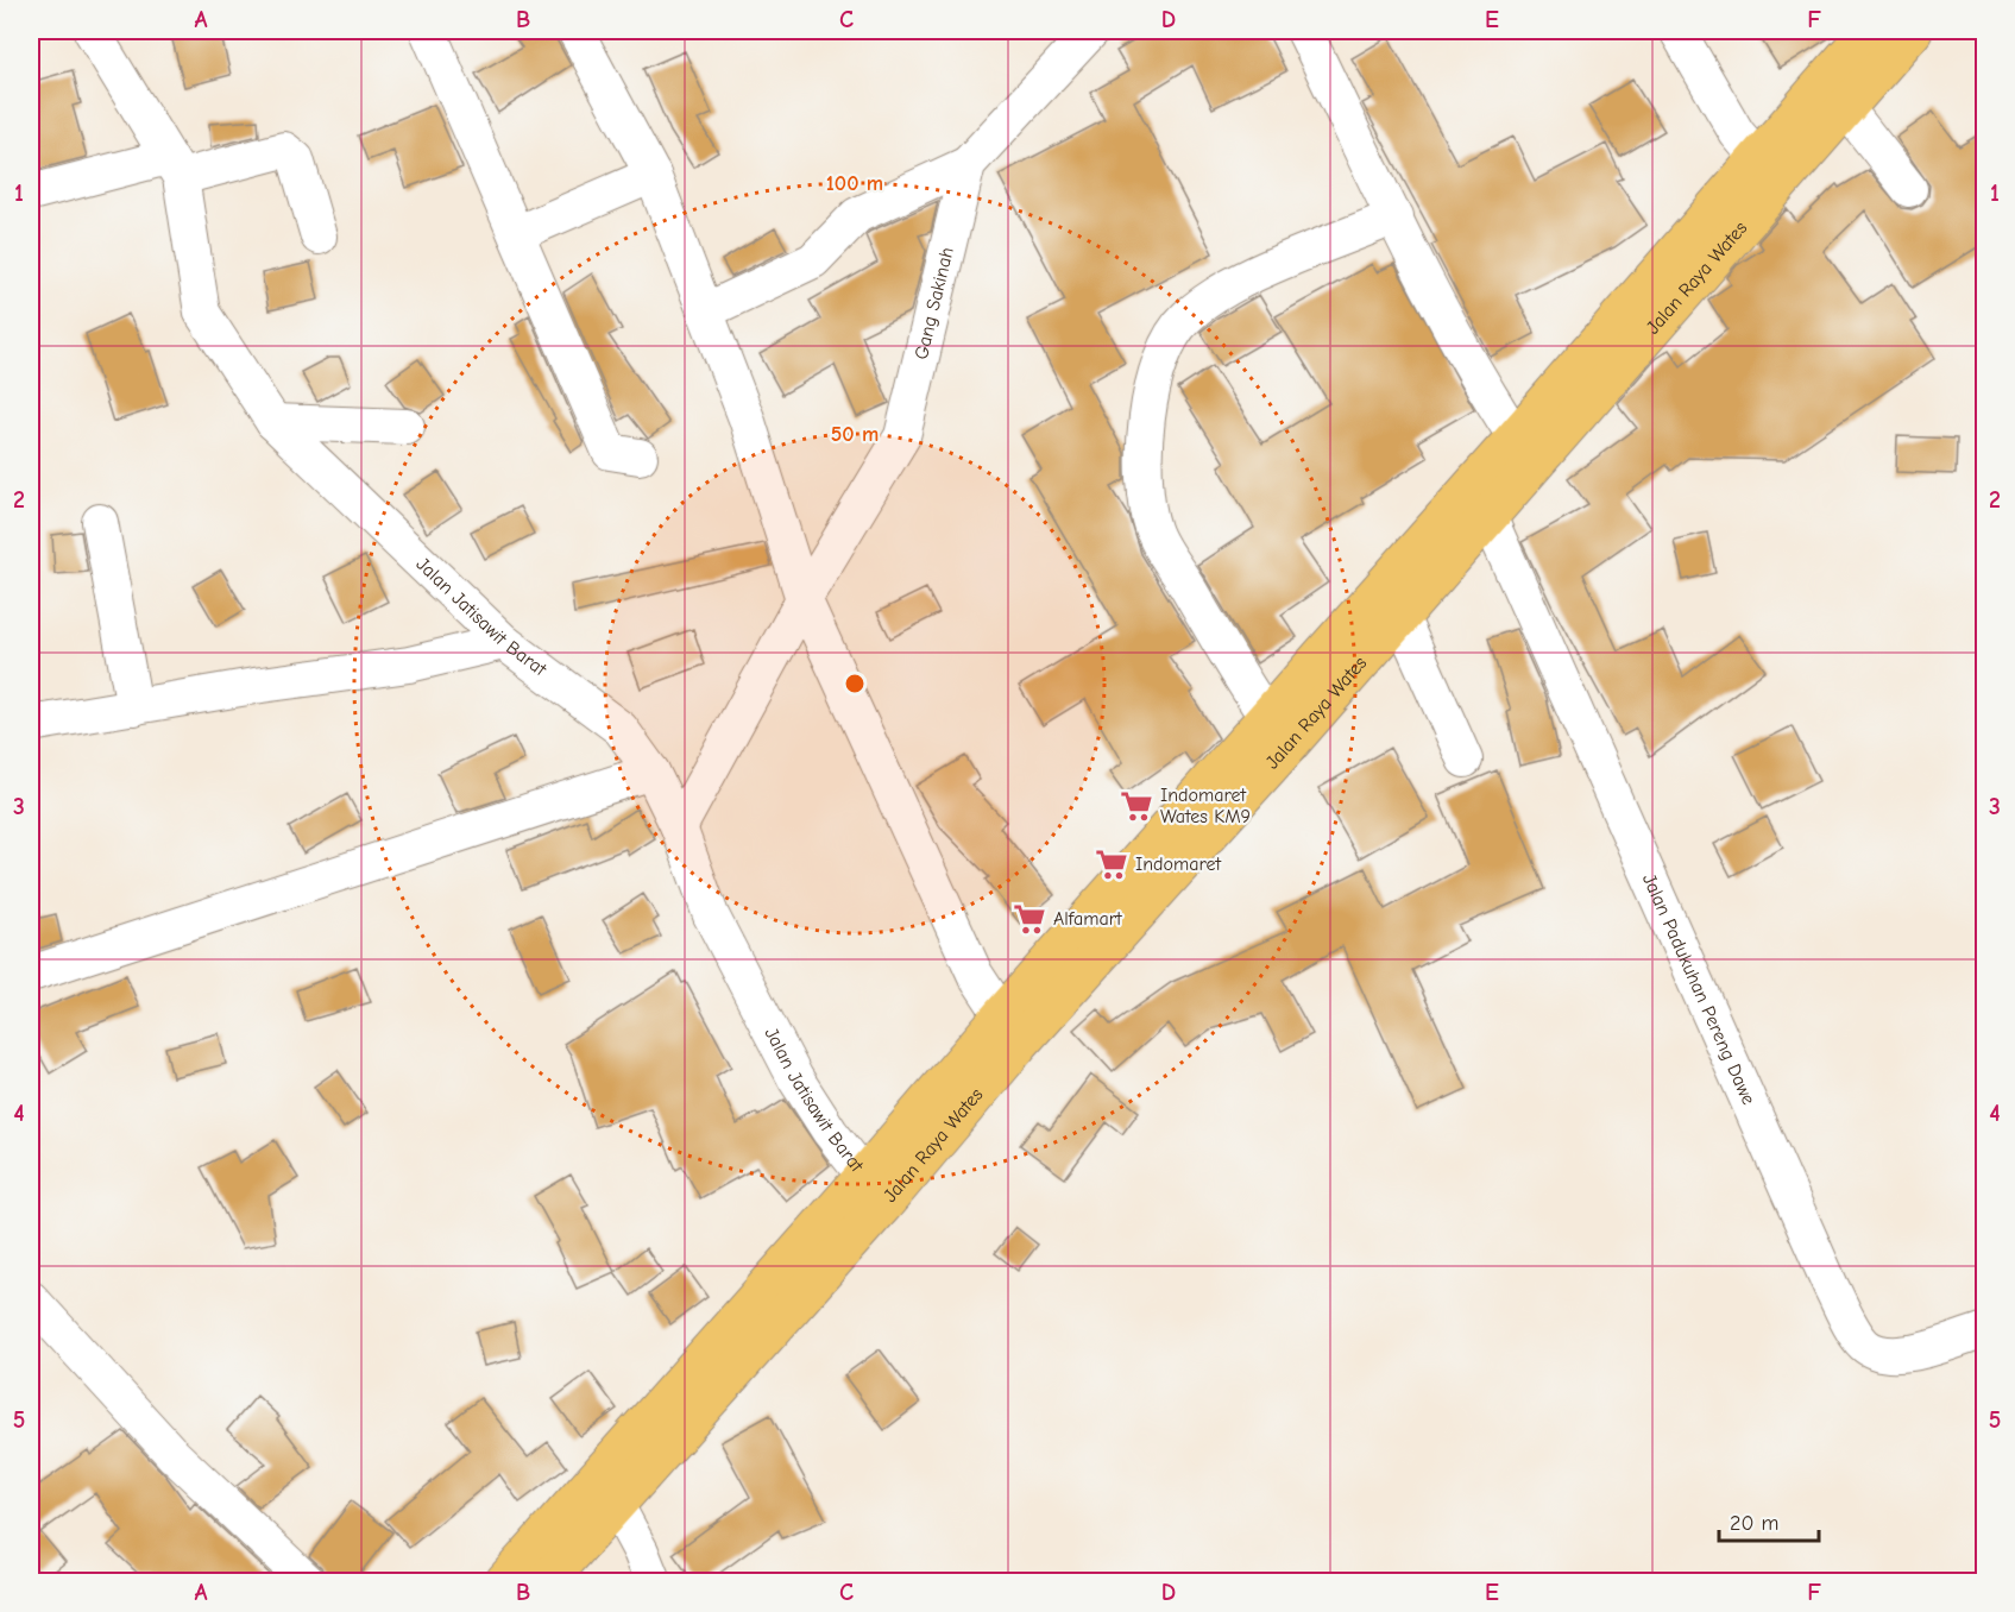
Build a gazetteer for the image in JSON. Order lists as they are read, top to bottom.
{
  "streets": {
    "highway": ["Jalan Raya Wates"],
    "street": ["Gang Sakinah", "Jalan Jatisawit Barat", "Jalan Padukuhan Pereng Dawe"]
  },
  "crossings": [
    ["Jalan Raya Wates", "Jalan Jatisawit Barat"],
    ["Jalan Raya Wates", "Jalan Padukuhan Pereng Dawe"],
    ["Gang Sakinah", "Jalan Jatisawit Barat"]
  ],
  "places": {
    "supermarket": ["Indomaret Wates KM9", "Indomaret", "Alfamart"]
  },
  "scale_bar": "20 m",
  "grid": {
    "columns": [
      "A",
      "B",
      "C",
      "D",
      "E",
      "F"
    ],
    "rows": [
      "1",
      "2",
      "3",
      "4",
      "5"
    ]
  },
  "rings": ["100 m", "50 m"]
}
